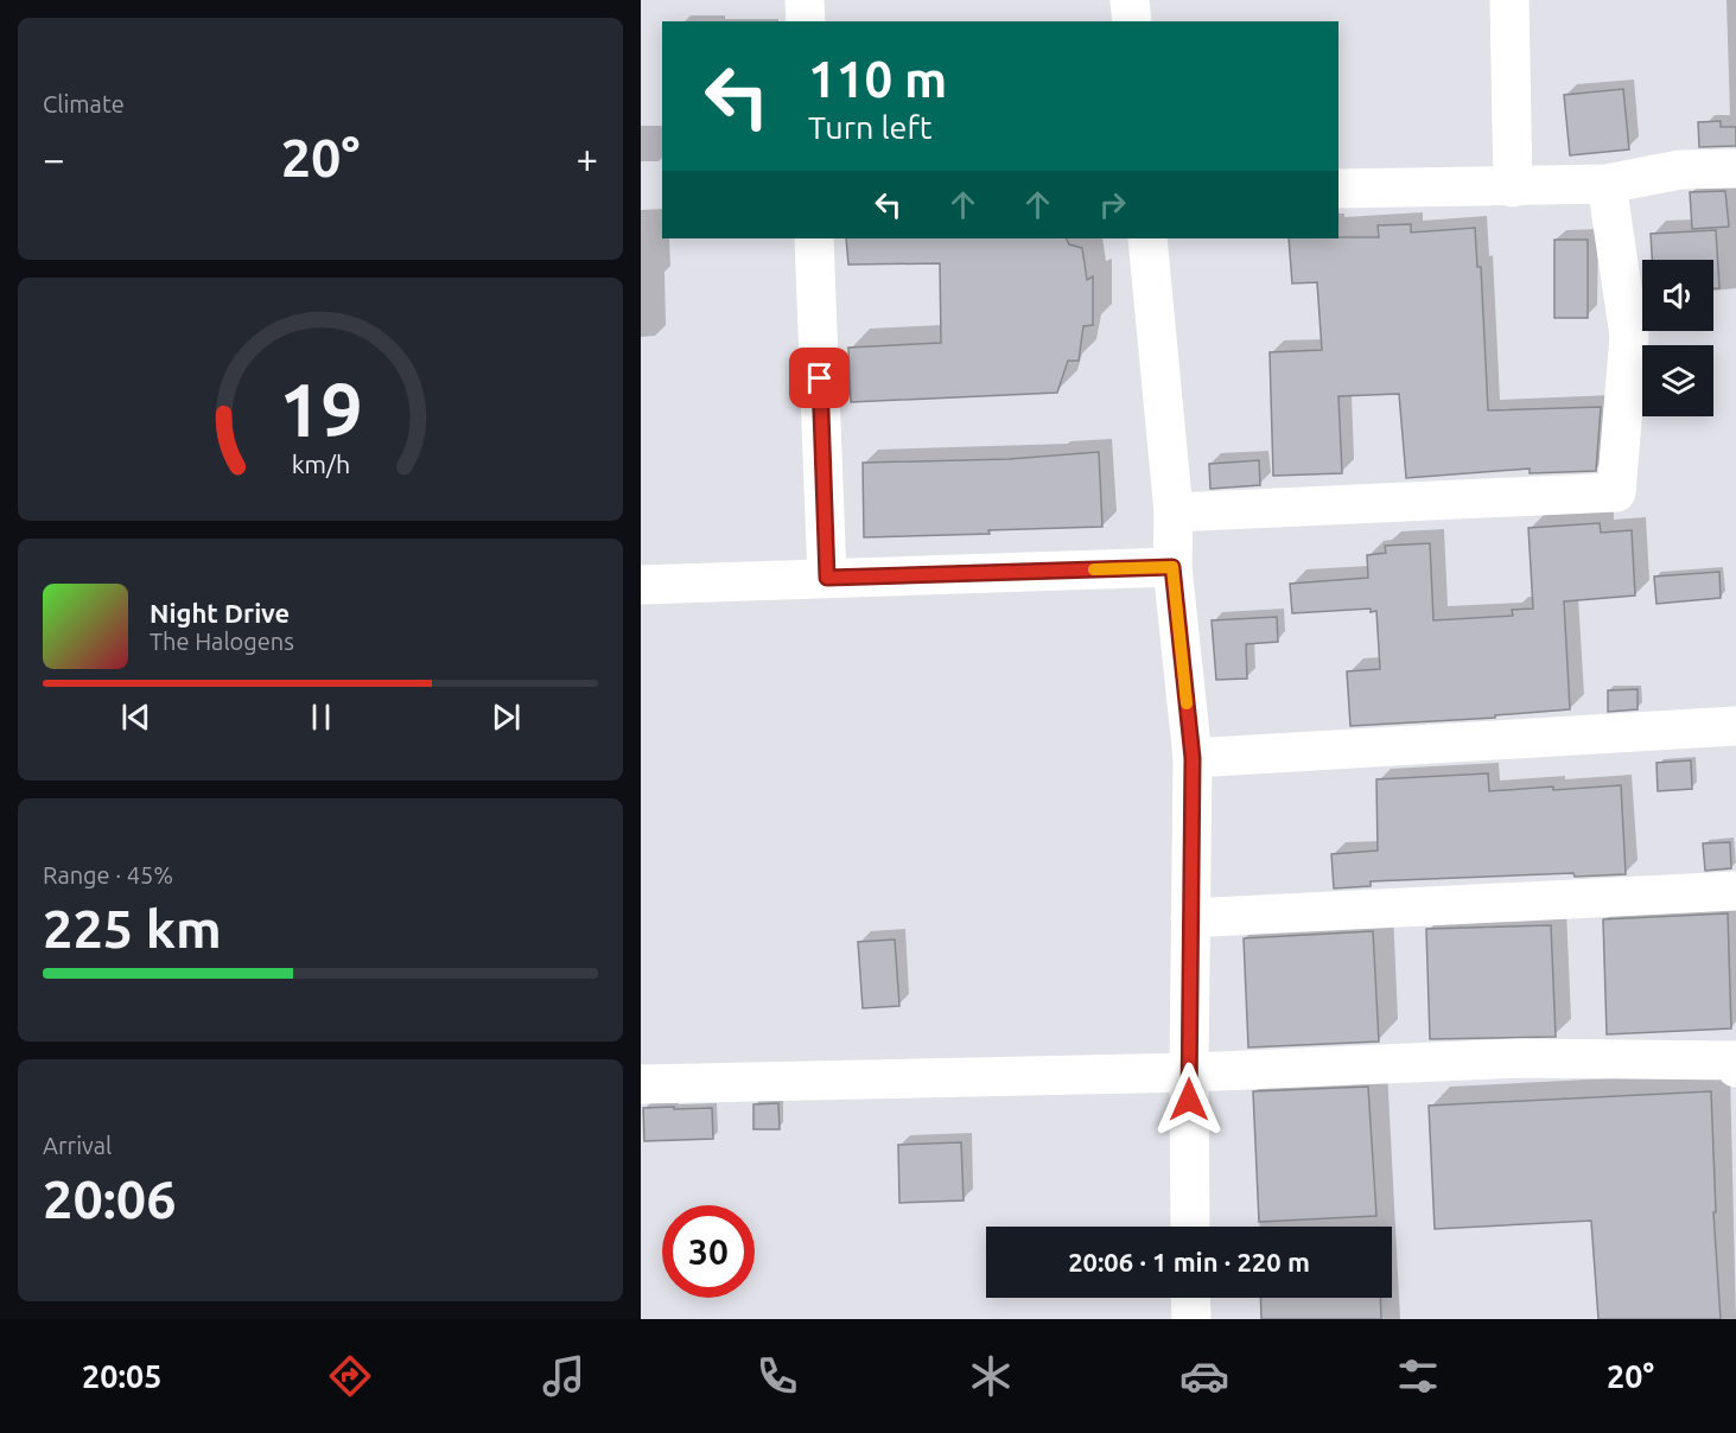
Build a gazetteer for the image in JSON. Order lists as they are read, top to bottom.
{
  "page": {
    "tile": [
      "Climate",
      ["Range · 45%", "225 km"],
      ["Arrival", "20:06"]
    ],
    "turn": ["110 m", "Turn left"],
    "heat": ["−", "20°", "+"],
    "song": ["Night Drive", "The Halogens"],
    "limit": "30",
    "trip": "20:06 · 1 min · 220 m",
    "tabs": ["20:05", "20°"],
    "gauge": ["19", "km/h"]
  }
}
